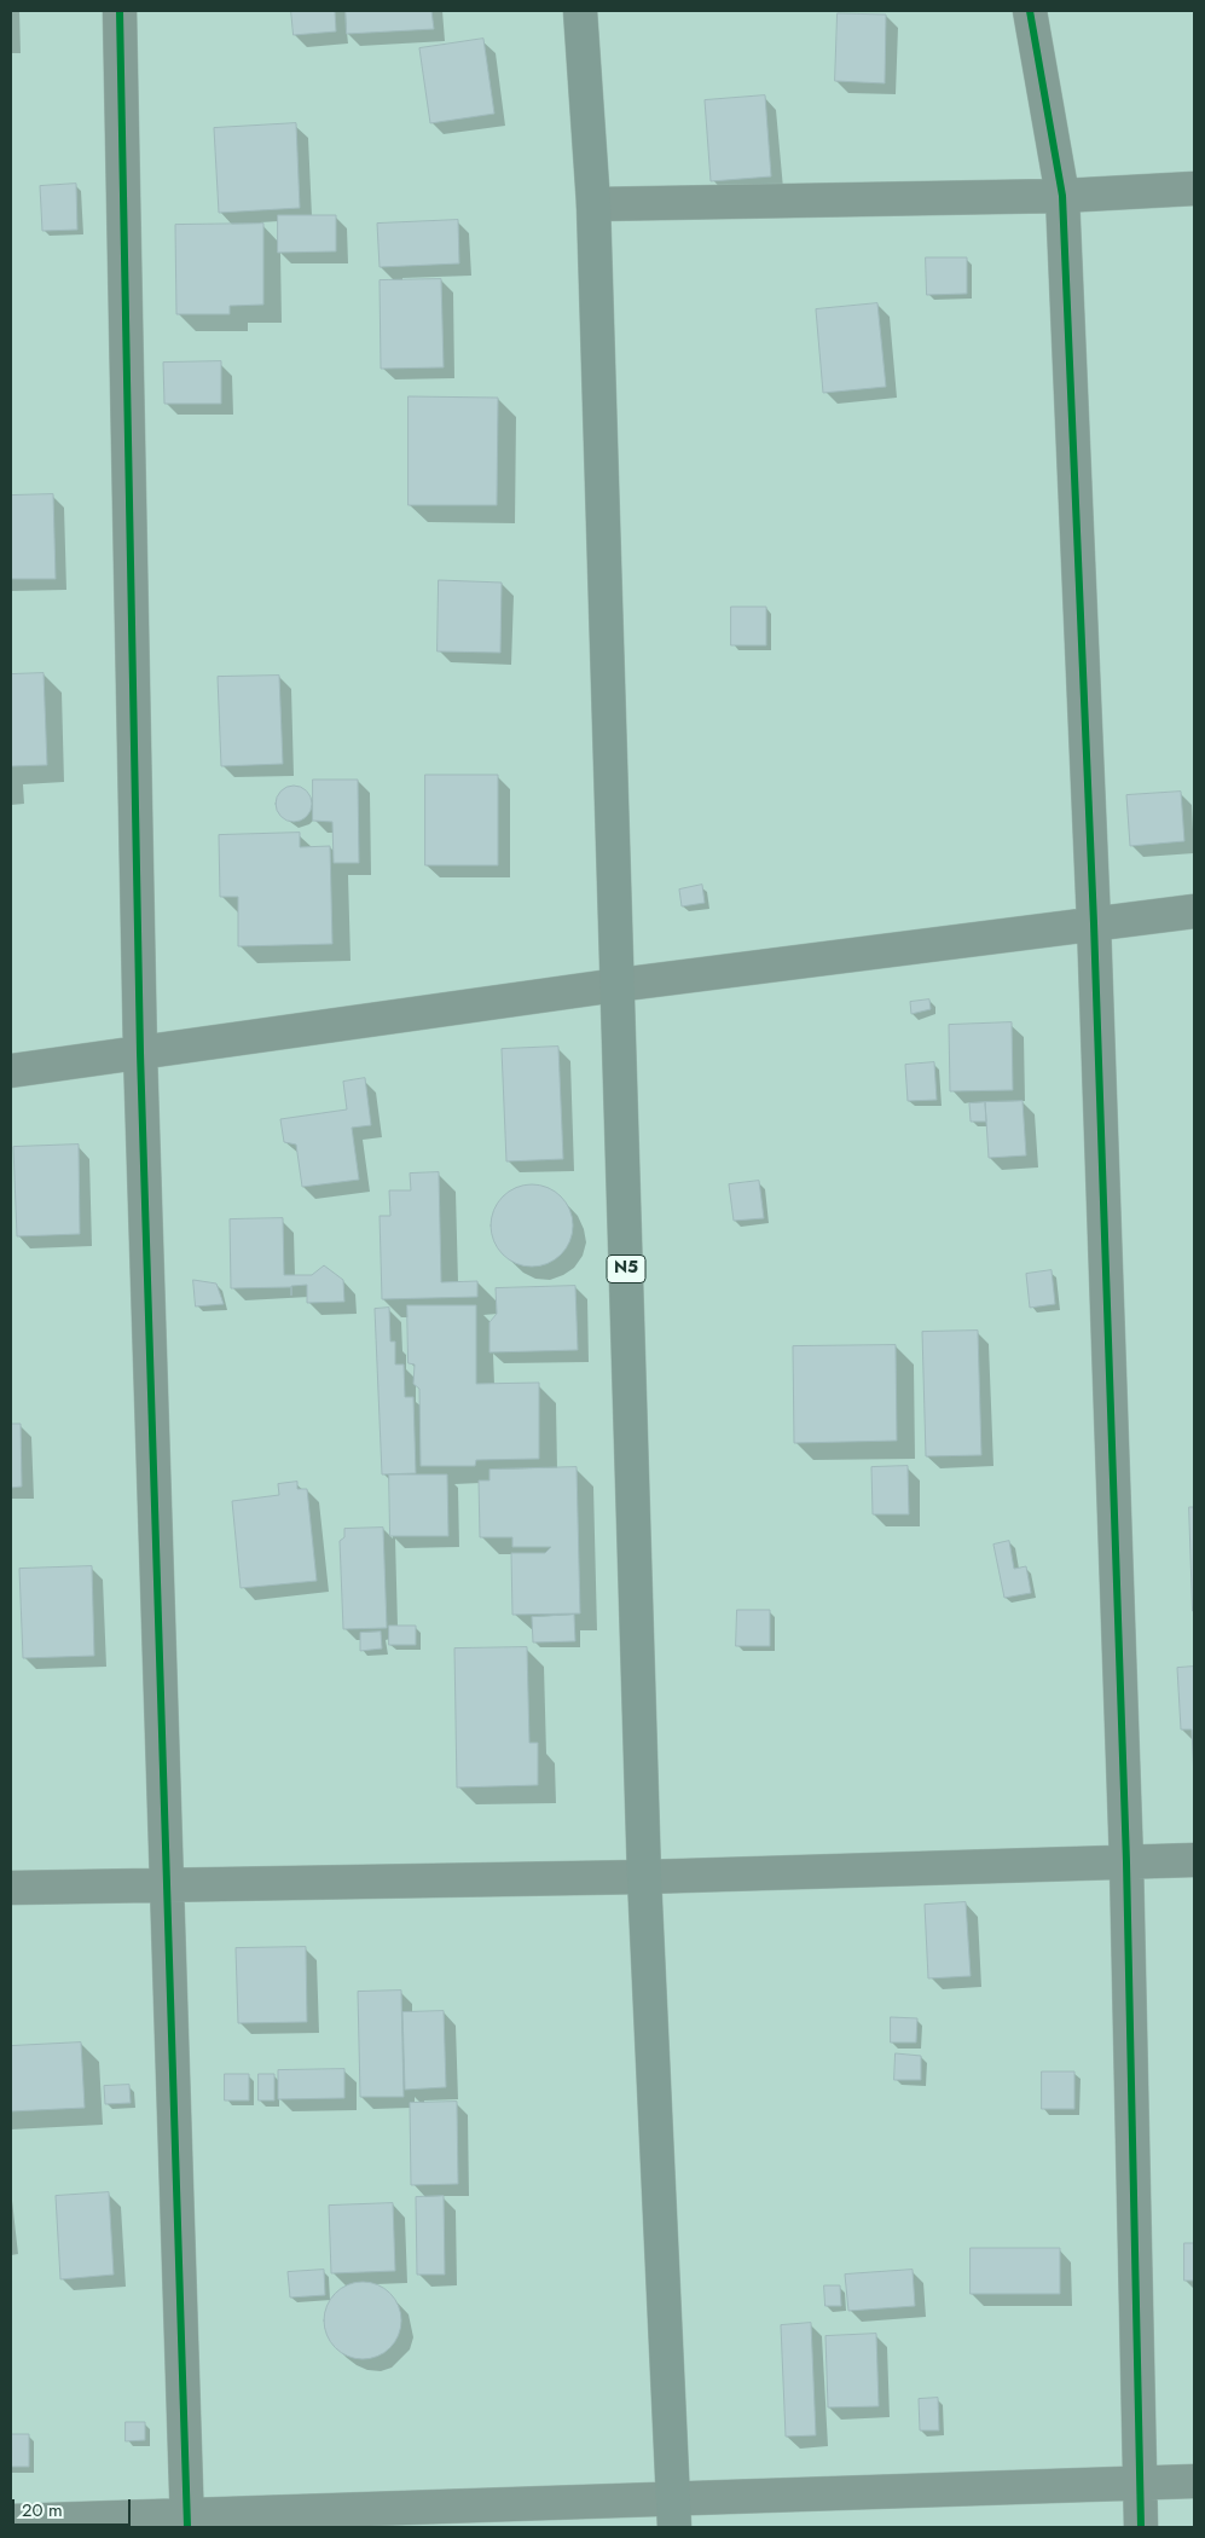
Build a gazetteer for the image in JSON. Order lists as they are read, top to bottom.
{
  "streets": {
    "highway": ["N5"]
  },
  "scale_bar": "20 m"
}
